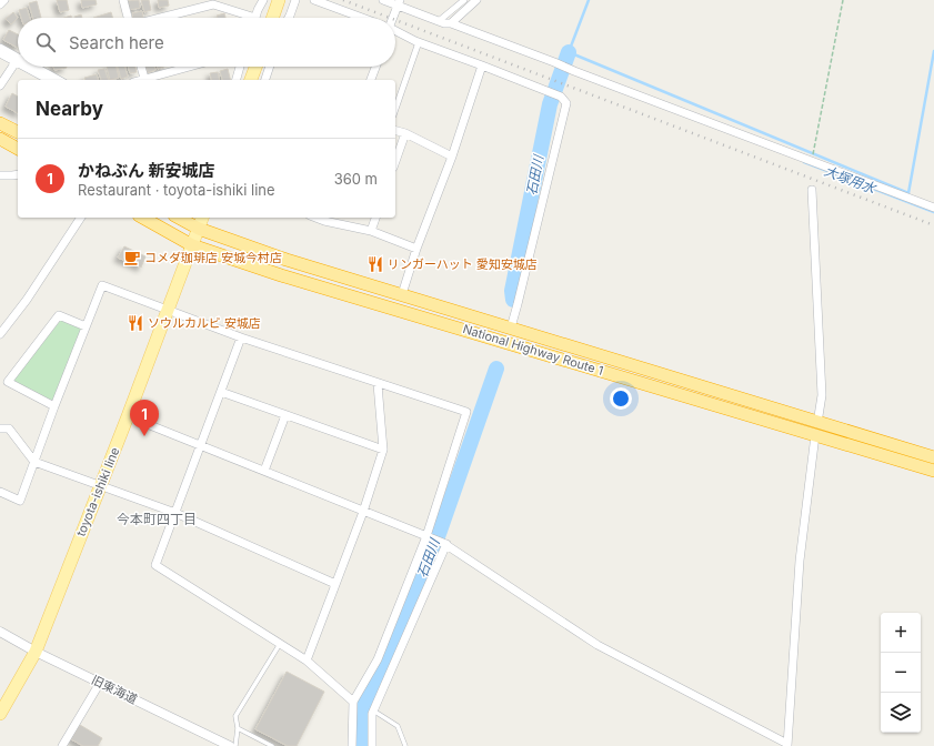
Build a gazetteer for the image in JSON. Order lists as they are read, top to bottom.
{
  "streets": {
    "highway": ["National Highway Route 1"],
    "main road": ["toyota-ishiki line"],
    "street": ["旧東海道"]
  },
  "crossings": [
    ["National Highway Route 1", "toyota-ishiki line"],
    ["toyota-ishiki line", "旧東海道"]
  ],
  "districts": ["今本町四丁目"],
  "water": ["石田川", "大塚用水"],
  "places": {
    "cafe": ["コメダ珈琲店 安城今村店"],
    "restaurant": ["リンガーハット 愛知安城店", "ソウルカルビ 安城店"]
  },
  "page": {
    "search": "Search here",
    "heading": "Nearby",
    "list": [
      {
        "mark": "1",
        "name": "かねぶん 新安城店",
        "note": "Restaurant · toyota-ishiki line",
        "value": "360 m"
      }
    ],
    "pins": "1",
    "map_buttons": ["+", "−"]
  }
}
